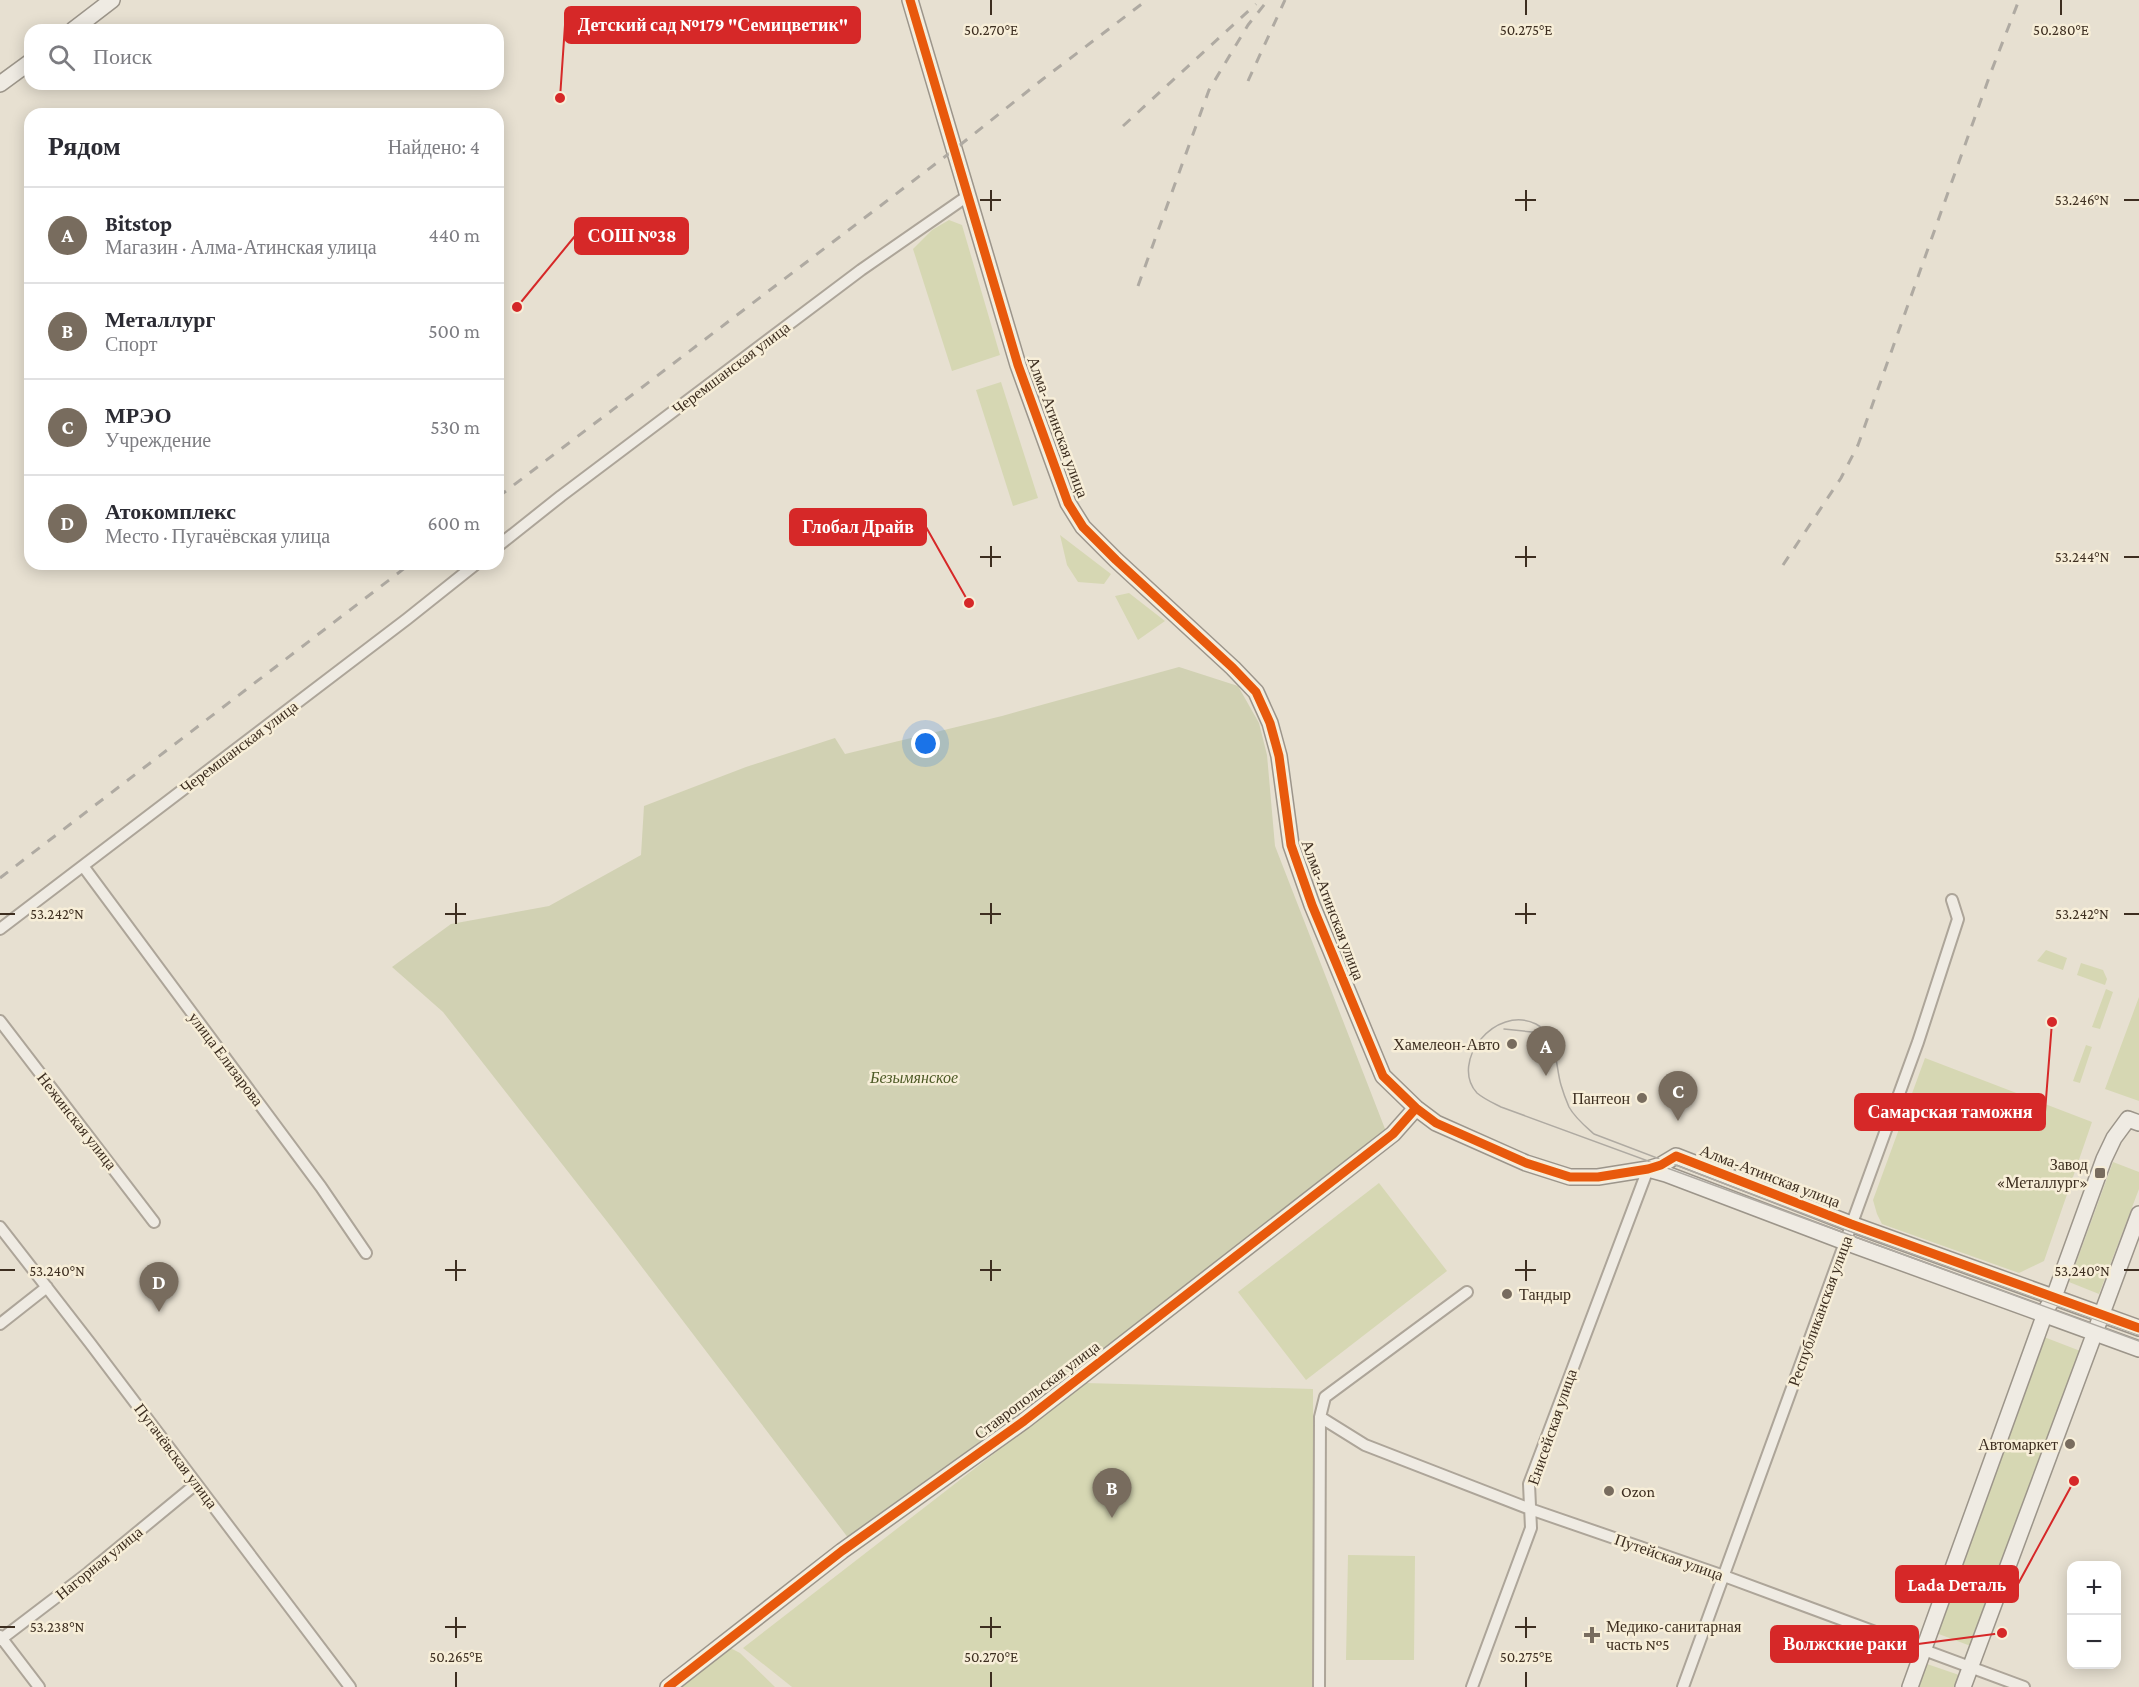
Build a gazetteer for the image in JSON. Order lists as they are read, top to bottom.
{
  "streets": {
    "street": [
      "Черемшанская улица",
      "Алма-Атинская улица",
      "улица Елизарова",
      "Нежинская улица",
      "Республиканская улица",
      "Ставропольская улица",
      "Енисейская улица",
      "Пугачёвская улица",
      "Путейская улица",
      "Нагорная улица"
    ]
  },
  "crossings": [
    ["Черемшанская улица", "Алма-Атинская улица"],
    ["Черемшанская улица", "улица Елизарова"],
    ["Алма-Атинская улица", "Республиканская улица"],
    ["Алма-Атинская улица", "Ставропольская улица"],
    ["Алма-Атинская улица", "Енисейская улица"],
    ["Республиканская улица", "Путейская улица"],
    ["Енисейская улица", "Путейская улица"],
    ["Пугачёвская улица", "Нагорная улица"]
  ],
  "parks": ["Безымянское"],
  "places": {
    "other": [
      "Детский сад №179 \"Семицветик\"",
      "СОШ №38",
      "Глобал Драйв",
      "Самарская таможня",
      "Хамелеон-Авто",
      "Пантеон",
      "Тандыр",
      "Автомаркет",
      "Lada Dеталь",
      "Ozon",
      "Волжские раки"
    ],
    "transit": ["Завод «Металлург»"],
    "health": ["Медико-санитарная часть №5"]
  },
  "page": {
    "search": "Поиск",
    "heading": ["Рядом", "Найдено: 4"],
    "list": [
      {
        "mark": "A",
        "name": "Bitstop",
        "note": "Магазин · Алма-Атинская улица",
        "value": "440 m"
      },
      {
        "mark": "B",
        "name": "Металлург",
        "note": "Спорт",
        "value": "500 m"
      },
      {
        "mark": "C",
        "name": "МРЭО",
        "note": "Учреждение",
        "value": "530 m"
      },
      {
        "mark": "D",
        "name": "Атокомплекс",
        "note": "Место · Пугачёвская улица",
        "value": "600 m"
      }
    ],
    "pins": [
      "A",
      "C",
      "D",
      "B"
    ],
    "map_buttons": ["+", "−"]
  },
  "coordinates": [
    "50.270°E",
    "50.275°E",
    "50.280°E",
    "53.246°N",
    "53.244°N",
    "53.242°N",
    "53.240°N",
    "53.238°N",
    "50.265°E"
  ]
}
